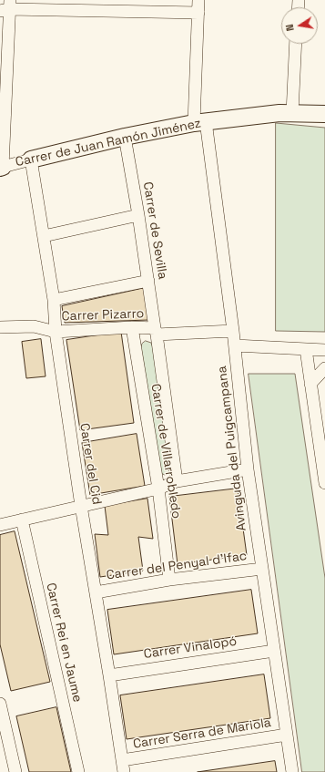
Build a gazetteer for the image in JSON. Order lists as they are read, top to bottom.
{
  "streets": {
    "street": [
      "Carrer de Juan Ramón Jiménez",
      "Carrer de Sevilla",
      "Carrer Pizarro",
      "Avinguda del Puigcampana",
      "Carrer de Villarrobledo",
      "Carrer del Cid",
      "Carrer del Penyal d'Ifac",
      "Carrer Rei en Jaume",
      "Carrer Vinalopó",
      "Carrer Serra de Mariola"
    ]
  },
  "crossings": [
    ["Carrer de Juan Ramón Jiménez", "Carrer de Sevilla"],
    ["Carrer de Juan Ramón Jiménez", "Avinguda del Puigcampana"],
    ["Carrer de Juan Ramón Jiménez", "Carrer del Cid"],
    ["Carrer de Sevilla", "Carrer Pizarro"],
    ["Carrer de Sevilla", "Carrer de Villarrobledo"],
    ["Carrer Pizarro", "Avinguda del Puigcampana"],
    ["Carrer Pizarro", "Carrer de Villarrobledo"],
    ["Carrer Pizarro", "Carrer del Cid"],
    ["Avinguda del Puigcampana", "Carrer del Penyal d'Ifac"],
    ["Avinguda del Puigcampana", "Carrer Vinalopó"],
    ["Avinguda del Puigcampana", "Carrer Serra de Mariola"],
    ["Carrer de Villarrobledo", "Carrer del Penyal d'Ifac"],
    ["Carrer del Cid", "Carrer del Penyal d'Ifac"],
    ["Carrer del Cid", "Carrer Vinalopó"],
    ["Carrer del Cid", "Carrer Serra de Mariola"]
  ],
  "north": "left"
}
